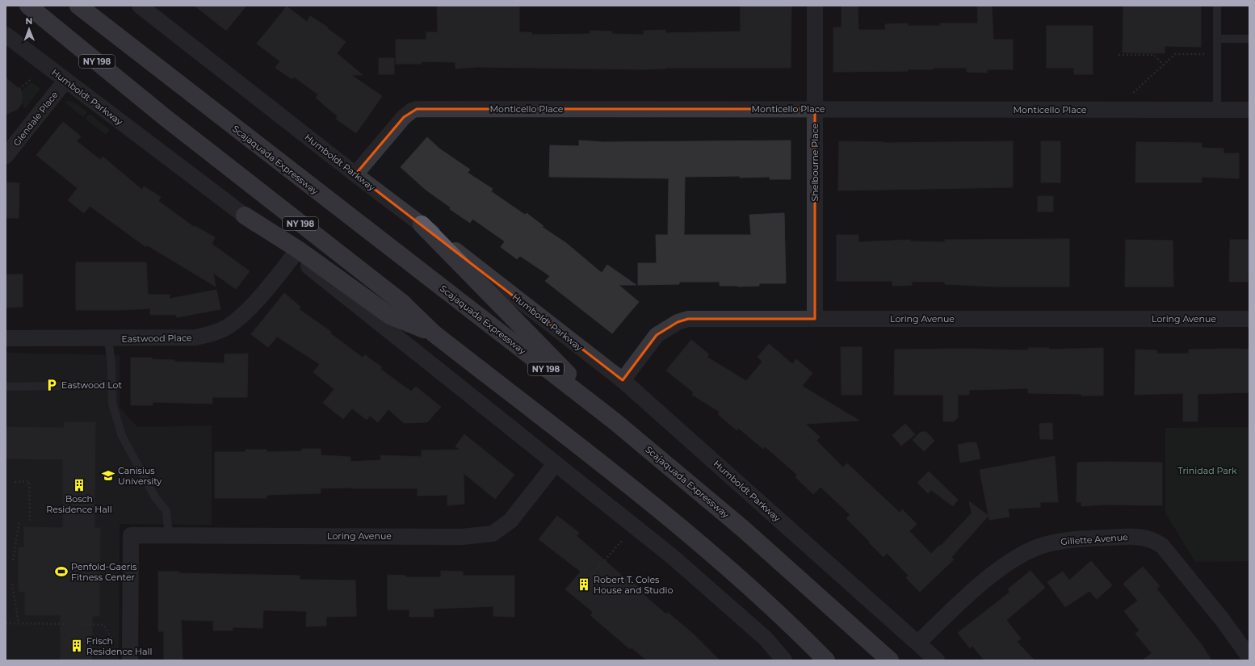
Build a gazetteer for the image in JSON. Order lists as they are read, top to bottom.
{
  "streets": {
    "highway": ["NY 198", "Scajaquada Expressway"],
    "street": [
      "Humboldt Parkway",
      "Monticello Place",
      "Glendale Place",
      "Shelbourne Place",
      "Loring Avenue",
      "Eastwood Place",
      "Gillette Avenue"
    ]
  },
  "crossings": [
    ["Humboldt Parkway", "Monticello Place"],
    ["Humboldt Parkway", "Glendale Place"],
    ["Humboldt Parkway", "Loring Avenue"],
    ["Humboldt Parkway", "Eastwood Place"],
    ["Humboldt Parkway", "Gillette Avenue"],
    ["Monticello Place", "Shelbourne Place"],
    ["Shelbourne Place", "Loring Avenue"]
  ],
  "parks": ["Trinidad Park"],
  "places": {
    "parking": ["Eastwood Lot"],
    "school or university": ["Canisius University"],
    "building": ["Bosch Residence Hall", "Robert T. Coles House and Studio", "Frisch Residence Hall"],
    "sports": ["Penfold-Gaeris Fitness Center"]
  },
  "north": "top"
}
